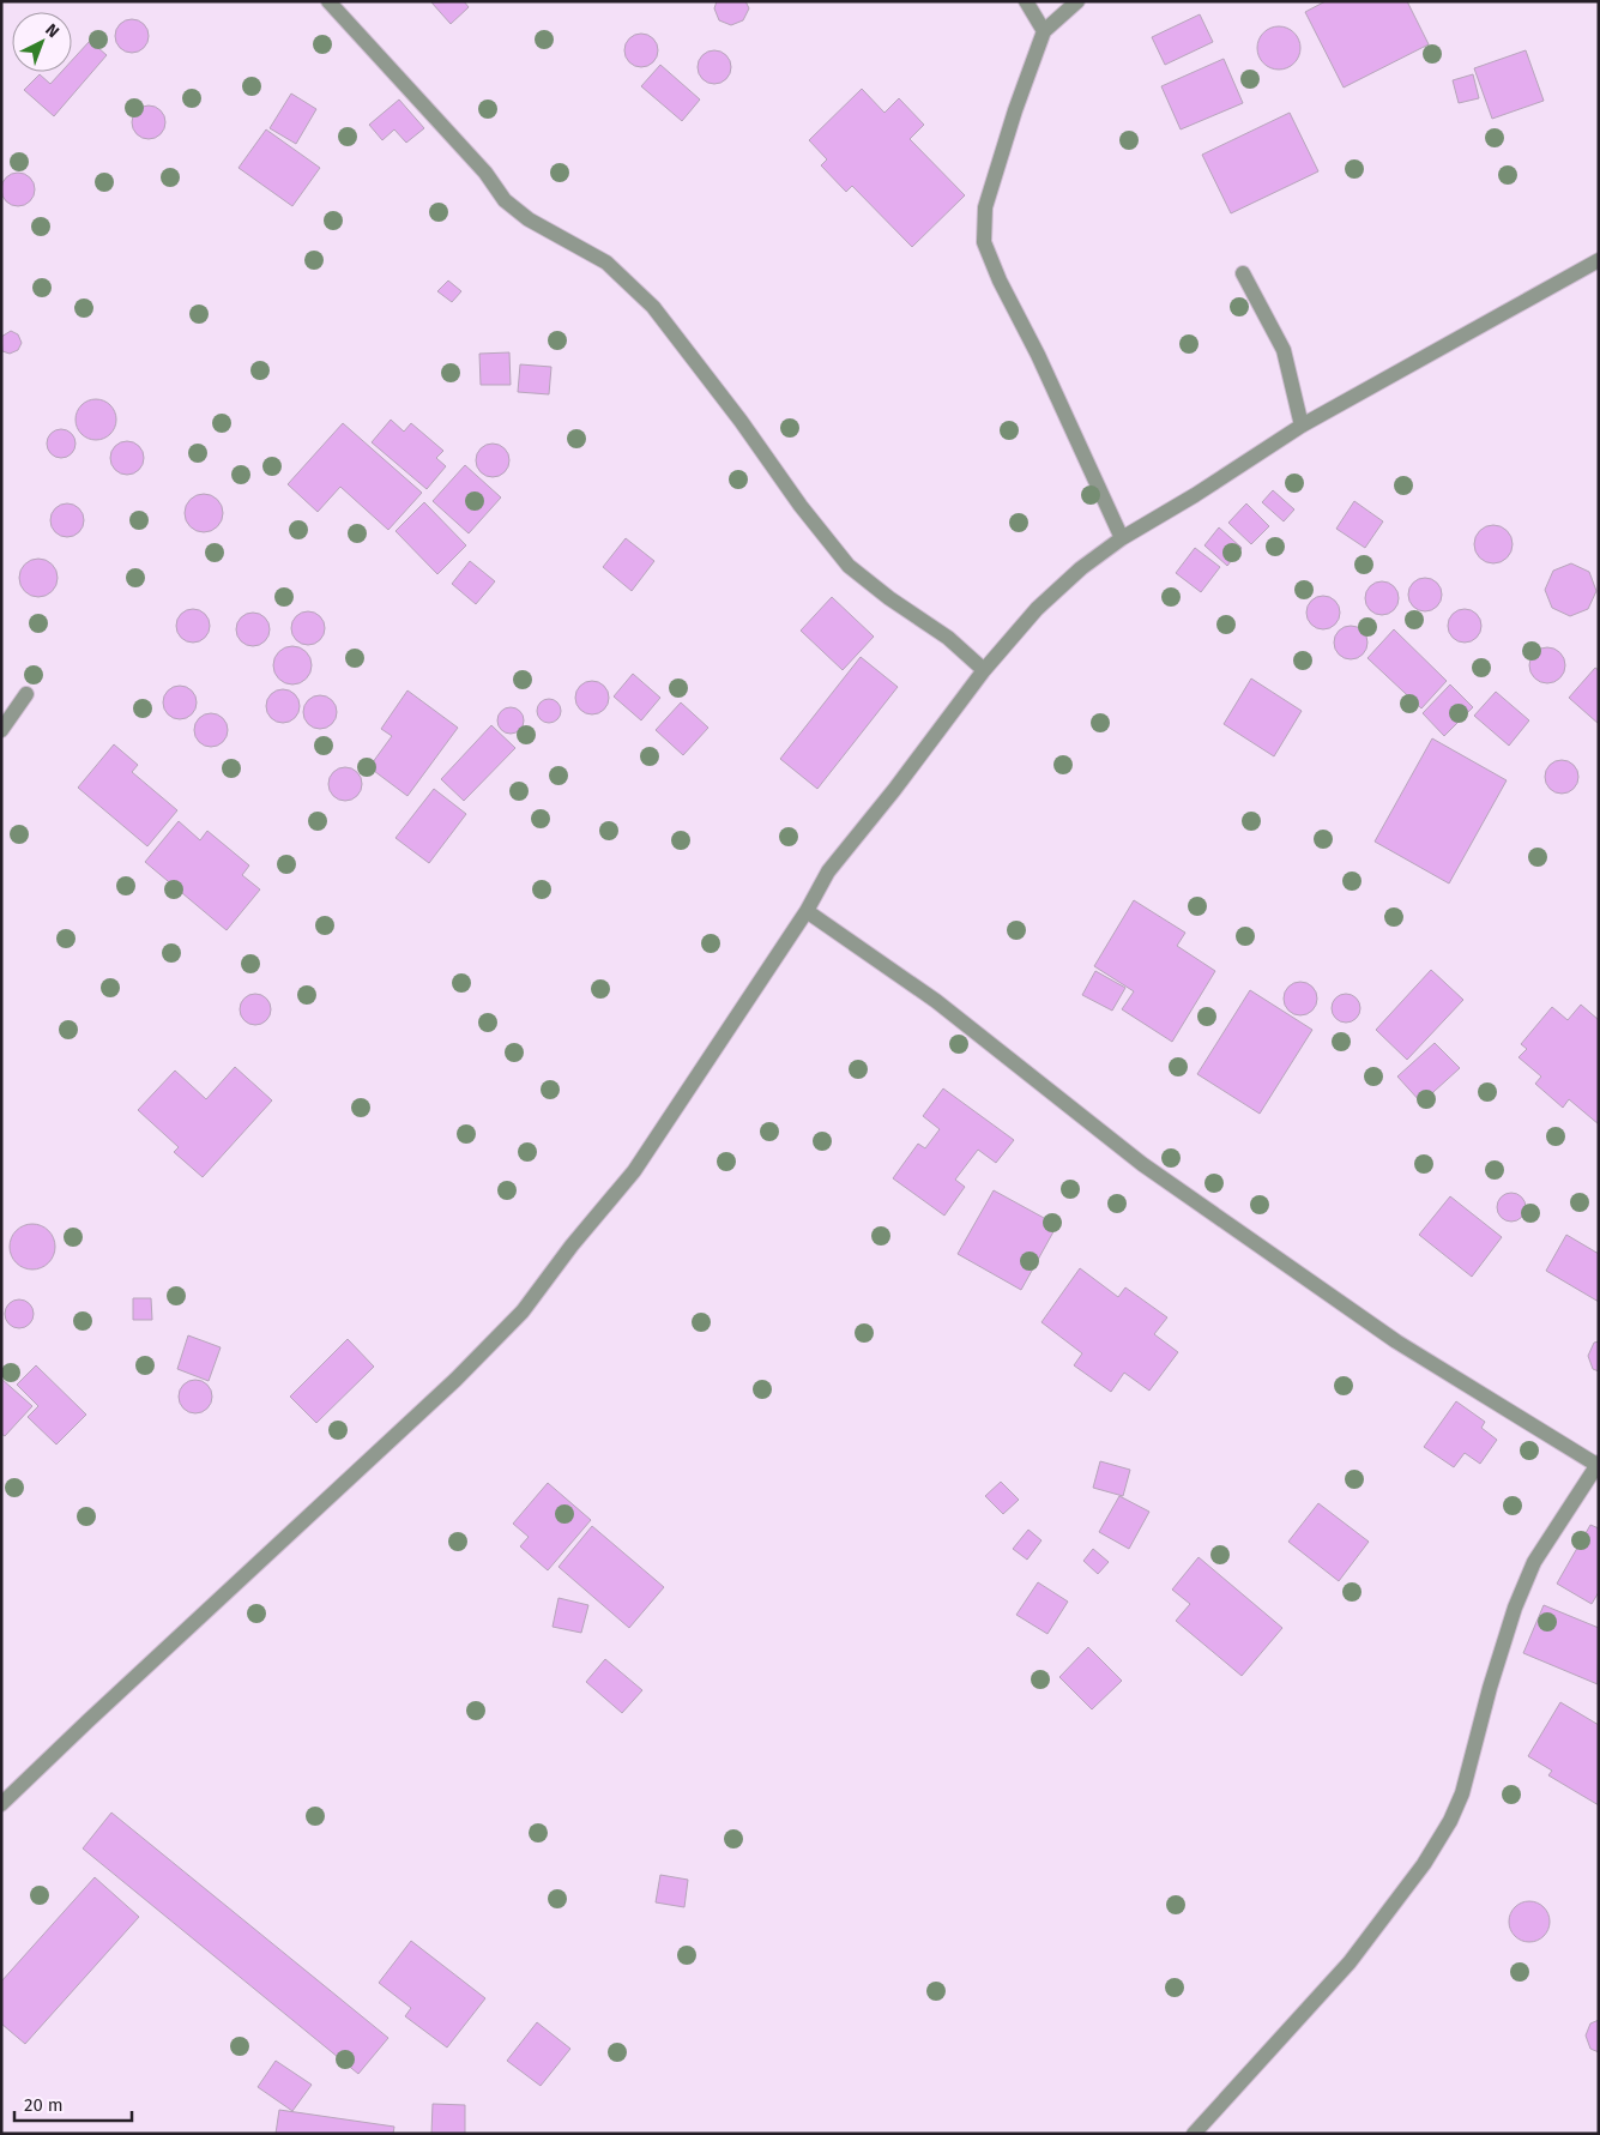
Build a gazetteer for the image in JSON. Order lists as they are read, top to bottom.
{
  "scale_bar": "20 m",
  "north": "top right"
}
